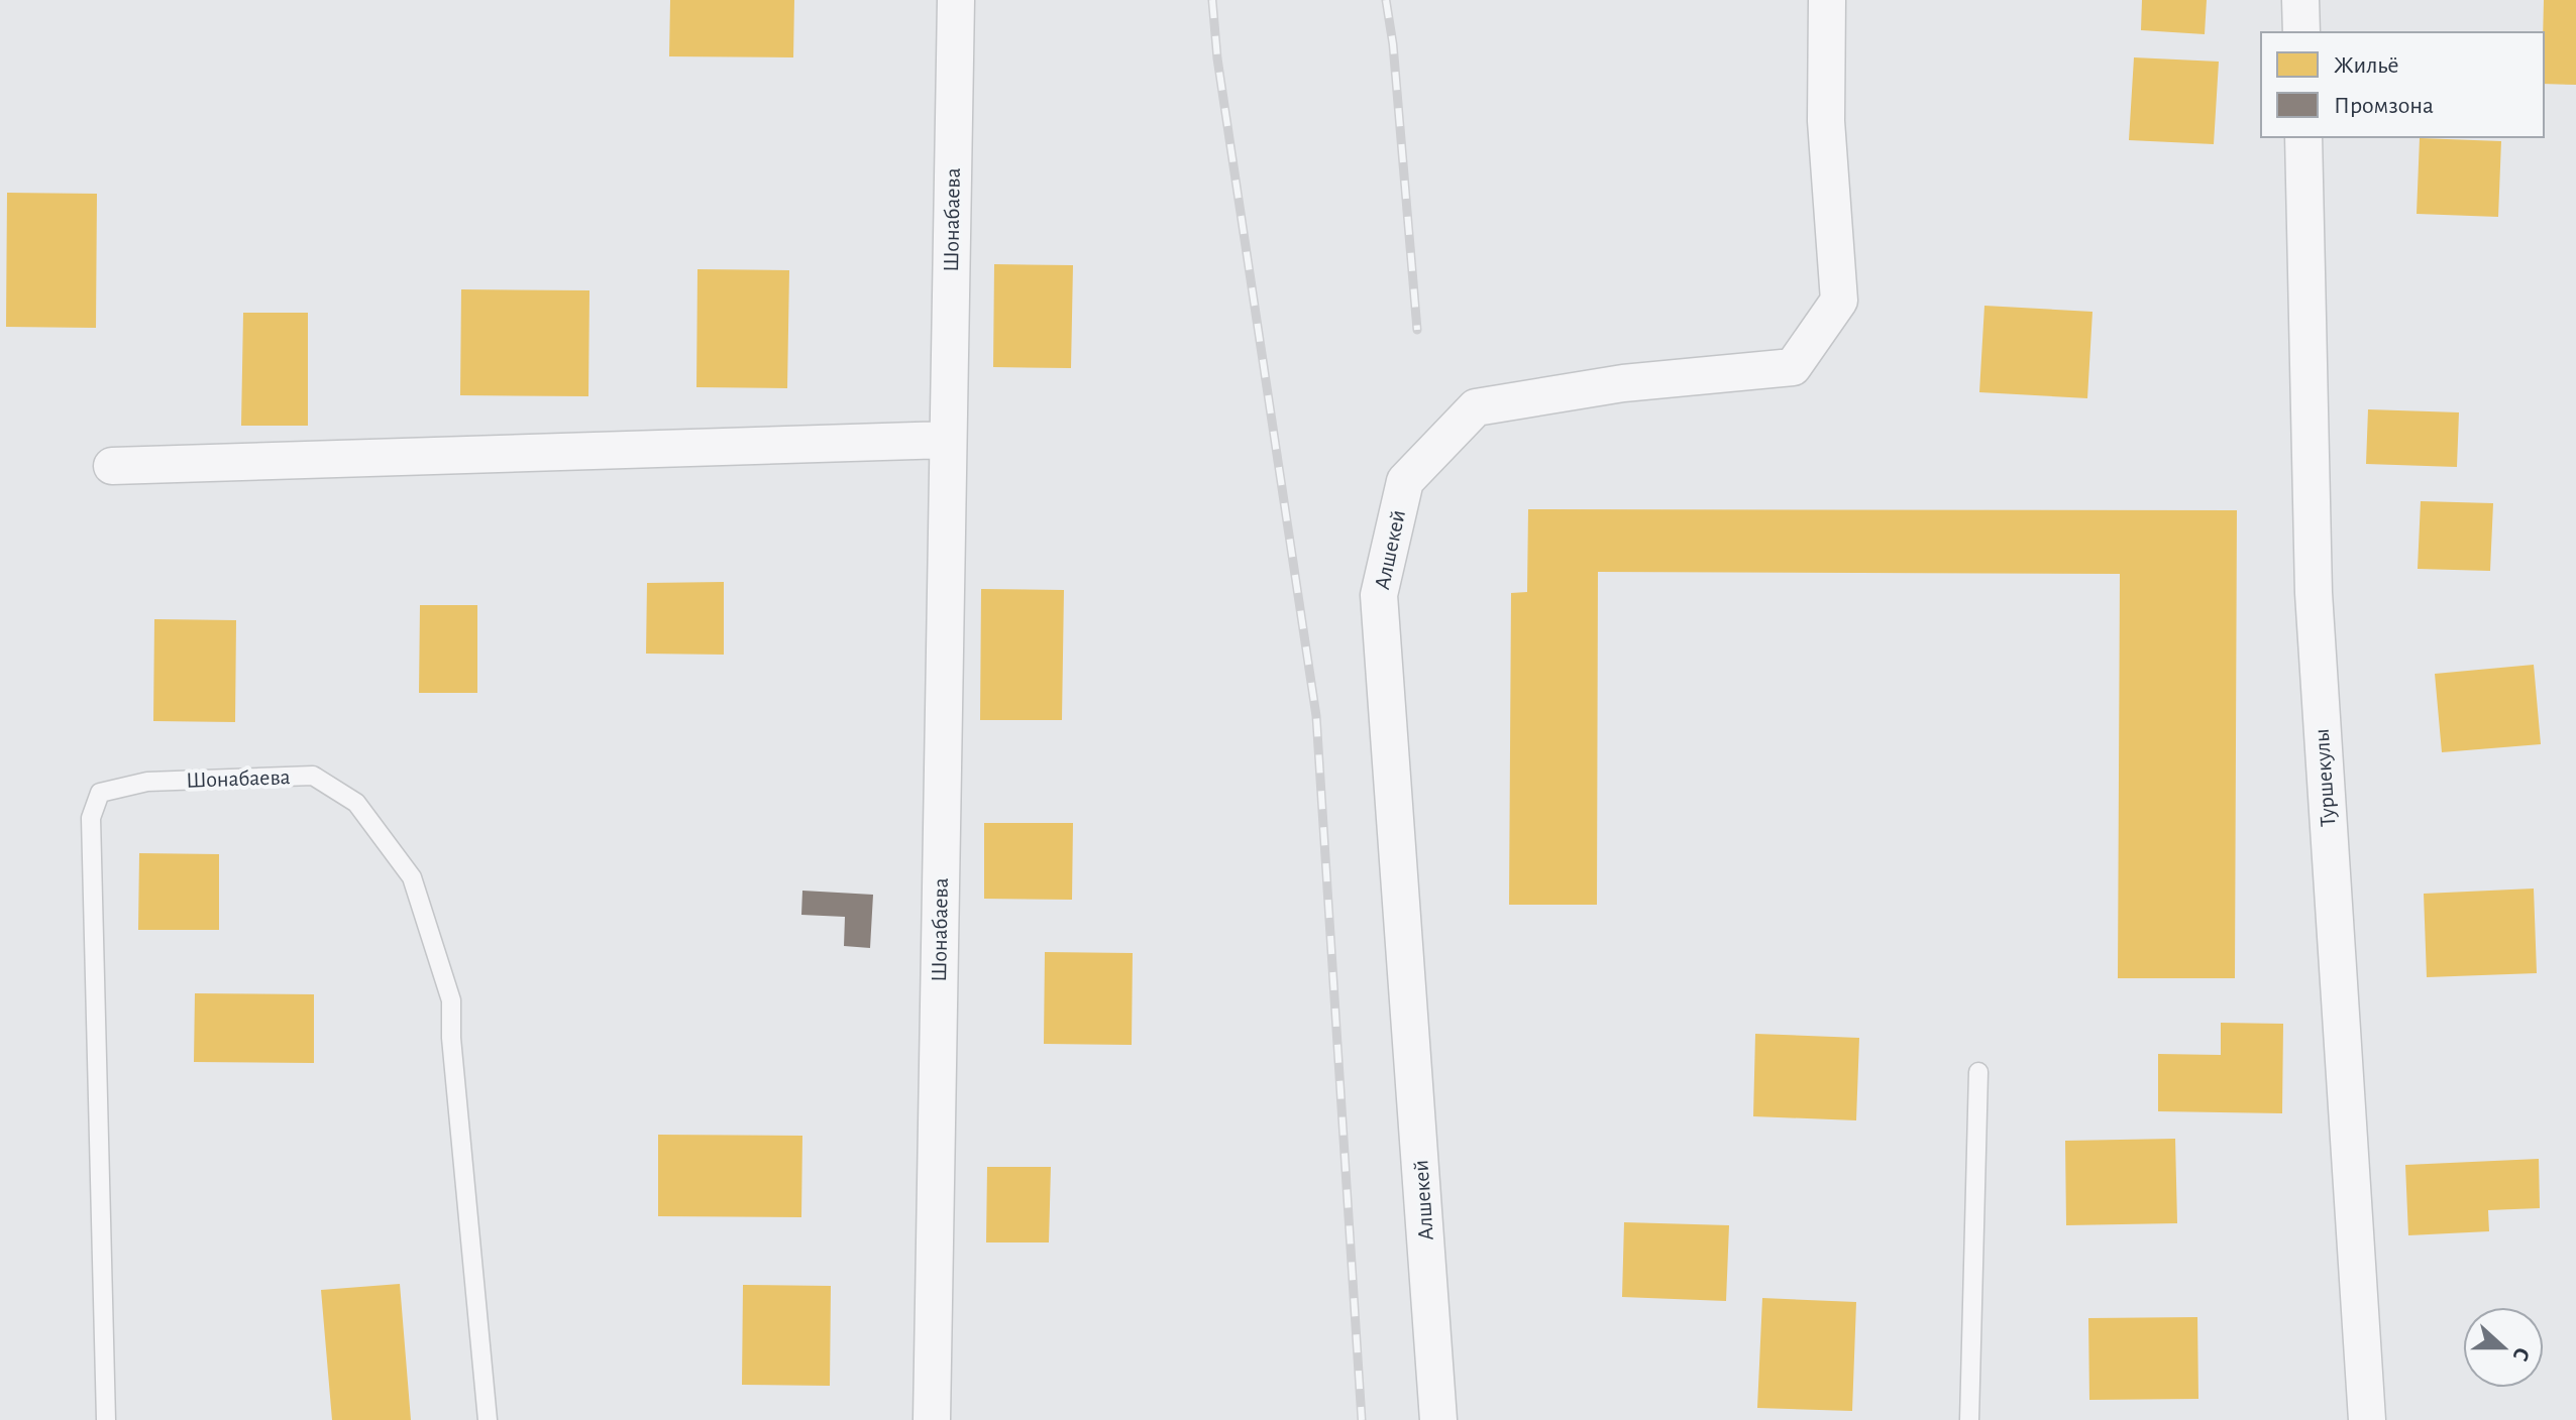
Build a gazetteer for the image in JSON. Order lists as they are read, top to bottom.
{
  "streets": {
    "street": ["Шонабаева", "Алшекей", "Туршекулы"]
  },
  "legend": ["Жильё", "Промзона"],
  "north": "right"
}
